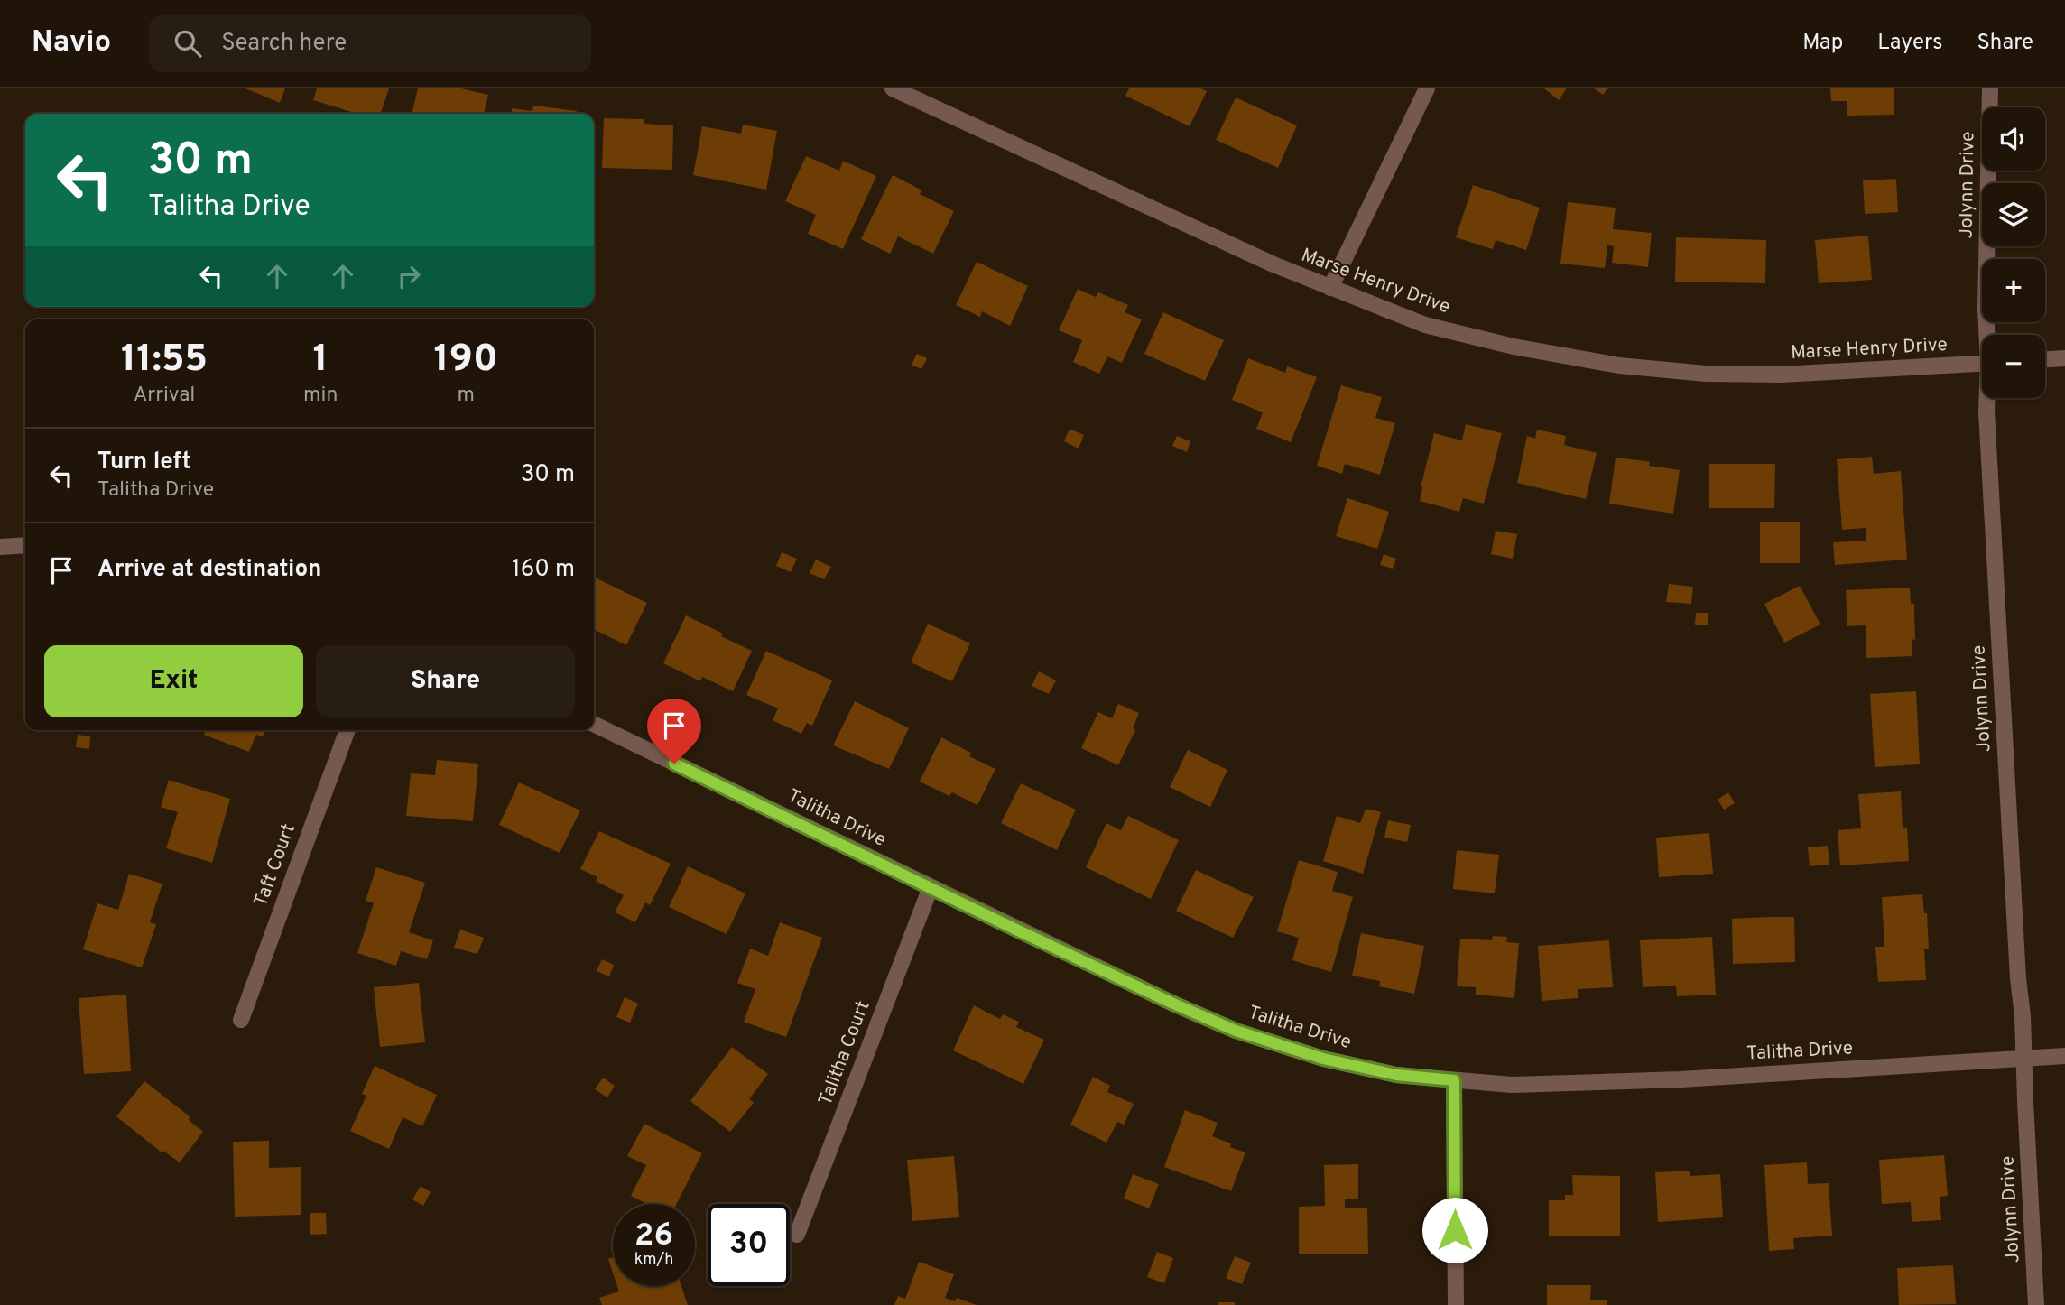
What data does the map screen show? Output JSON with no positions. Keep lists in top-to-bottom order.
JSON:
{
  "streets": {
    "street": [
      "Jolynn Drive",
      "Marse Henry Drive",
      "Talitha Drive",
      "Taft Court",
      "Talitha Court"
    ]
  },
  "crossings": [
    ["Jolynn Drive", "Talitha Drive"],
    ["Talitha Drive", "Talitha Court"]
  ],
  "page": {
    "header": "Navio",
    "search": "Search here",
    "nav": ["Map", "Layers", "Share"],
    "map_buttons": ["+", "−"],
    "turn": ["30 m", "Talitha Drive"],
    "eta": [
      "11:55",
      "Arrival",
      "1",
      "min",
      "190",
      "m"
    ],
    "list": [
      {
        "name": "Turn left",
        "note": "Talitha Drive",
        "value": "30 m"
      },
      {
        "name": "Arrive at destination",
        "value": "160 m"
      }
    ],
    "buttons": ["Exit", "Share"],
    "speed": "26 km/h",
    "limit": "30"
  }
}
